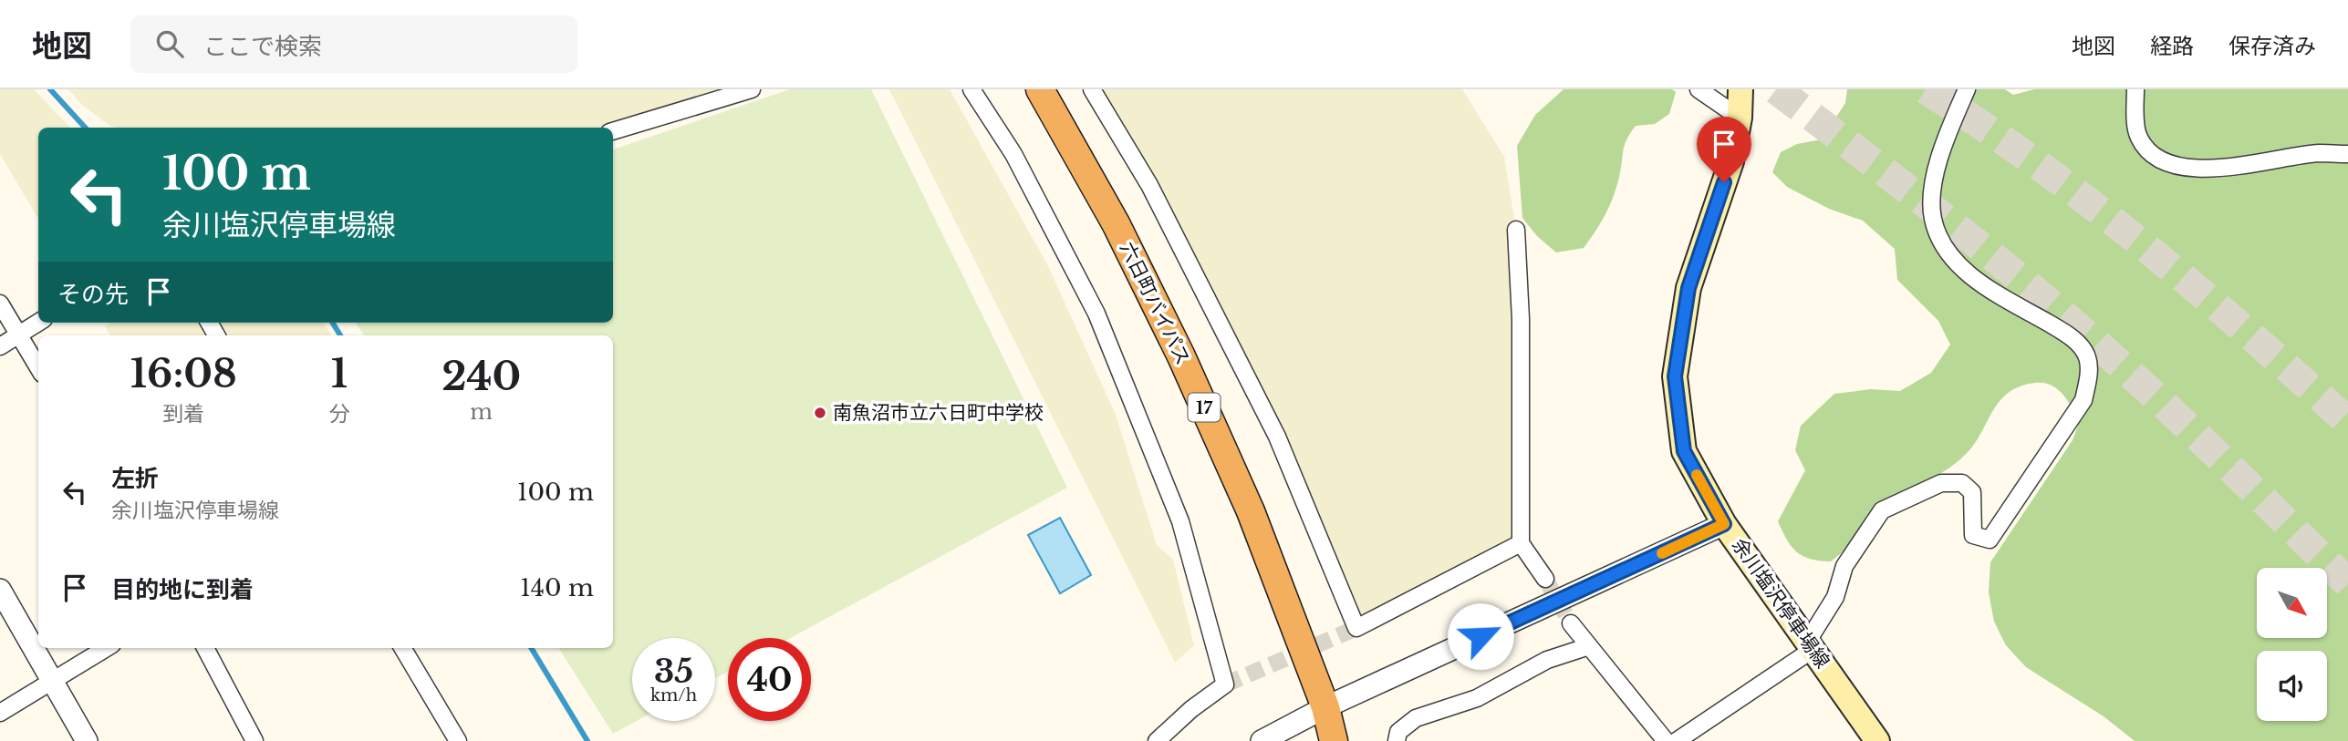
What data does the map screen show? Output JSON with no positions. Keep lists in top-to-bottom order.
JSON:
{
  "streets": {
    "highway": ["六日町バイパス", "17"],
    "main road": ["余川塩沢停車場線"]
  },
  "places": ["南魚沼市立六日町中学校"],
  "north": "bottom right",
  "page": {
    "header": "地図",
    "search": "ここで検索",
    "nav": ["地図", "経路", "保存済み"],
    "turn": ["100 m", "余川塩沢停車場線"],
    "then": "その先",
    "eta": [
      "16:08",
      "到着",
      "1",
      "分",
      "240",
      "m"
    ],
    "list": [
      {
        "name": "左折",
        "note": "余川塩沢停車場線",
        "value": "100 m"
      },
      {
        "name": "目的地に到着",
        "value": "140 m"
      }
    ],
    "speed": "35 km/h",
    "limit": "40"
  }
}
